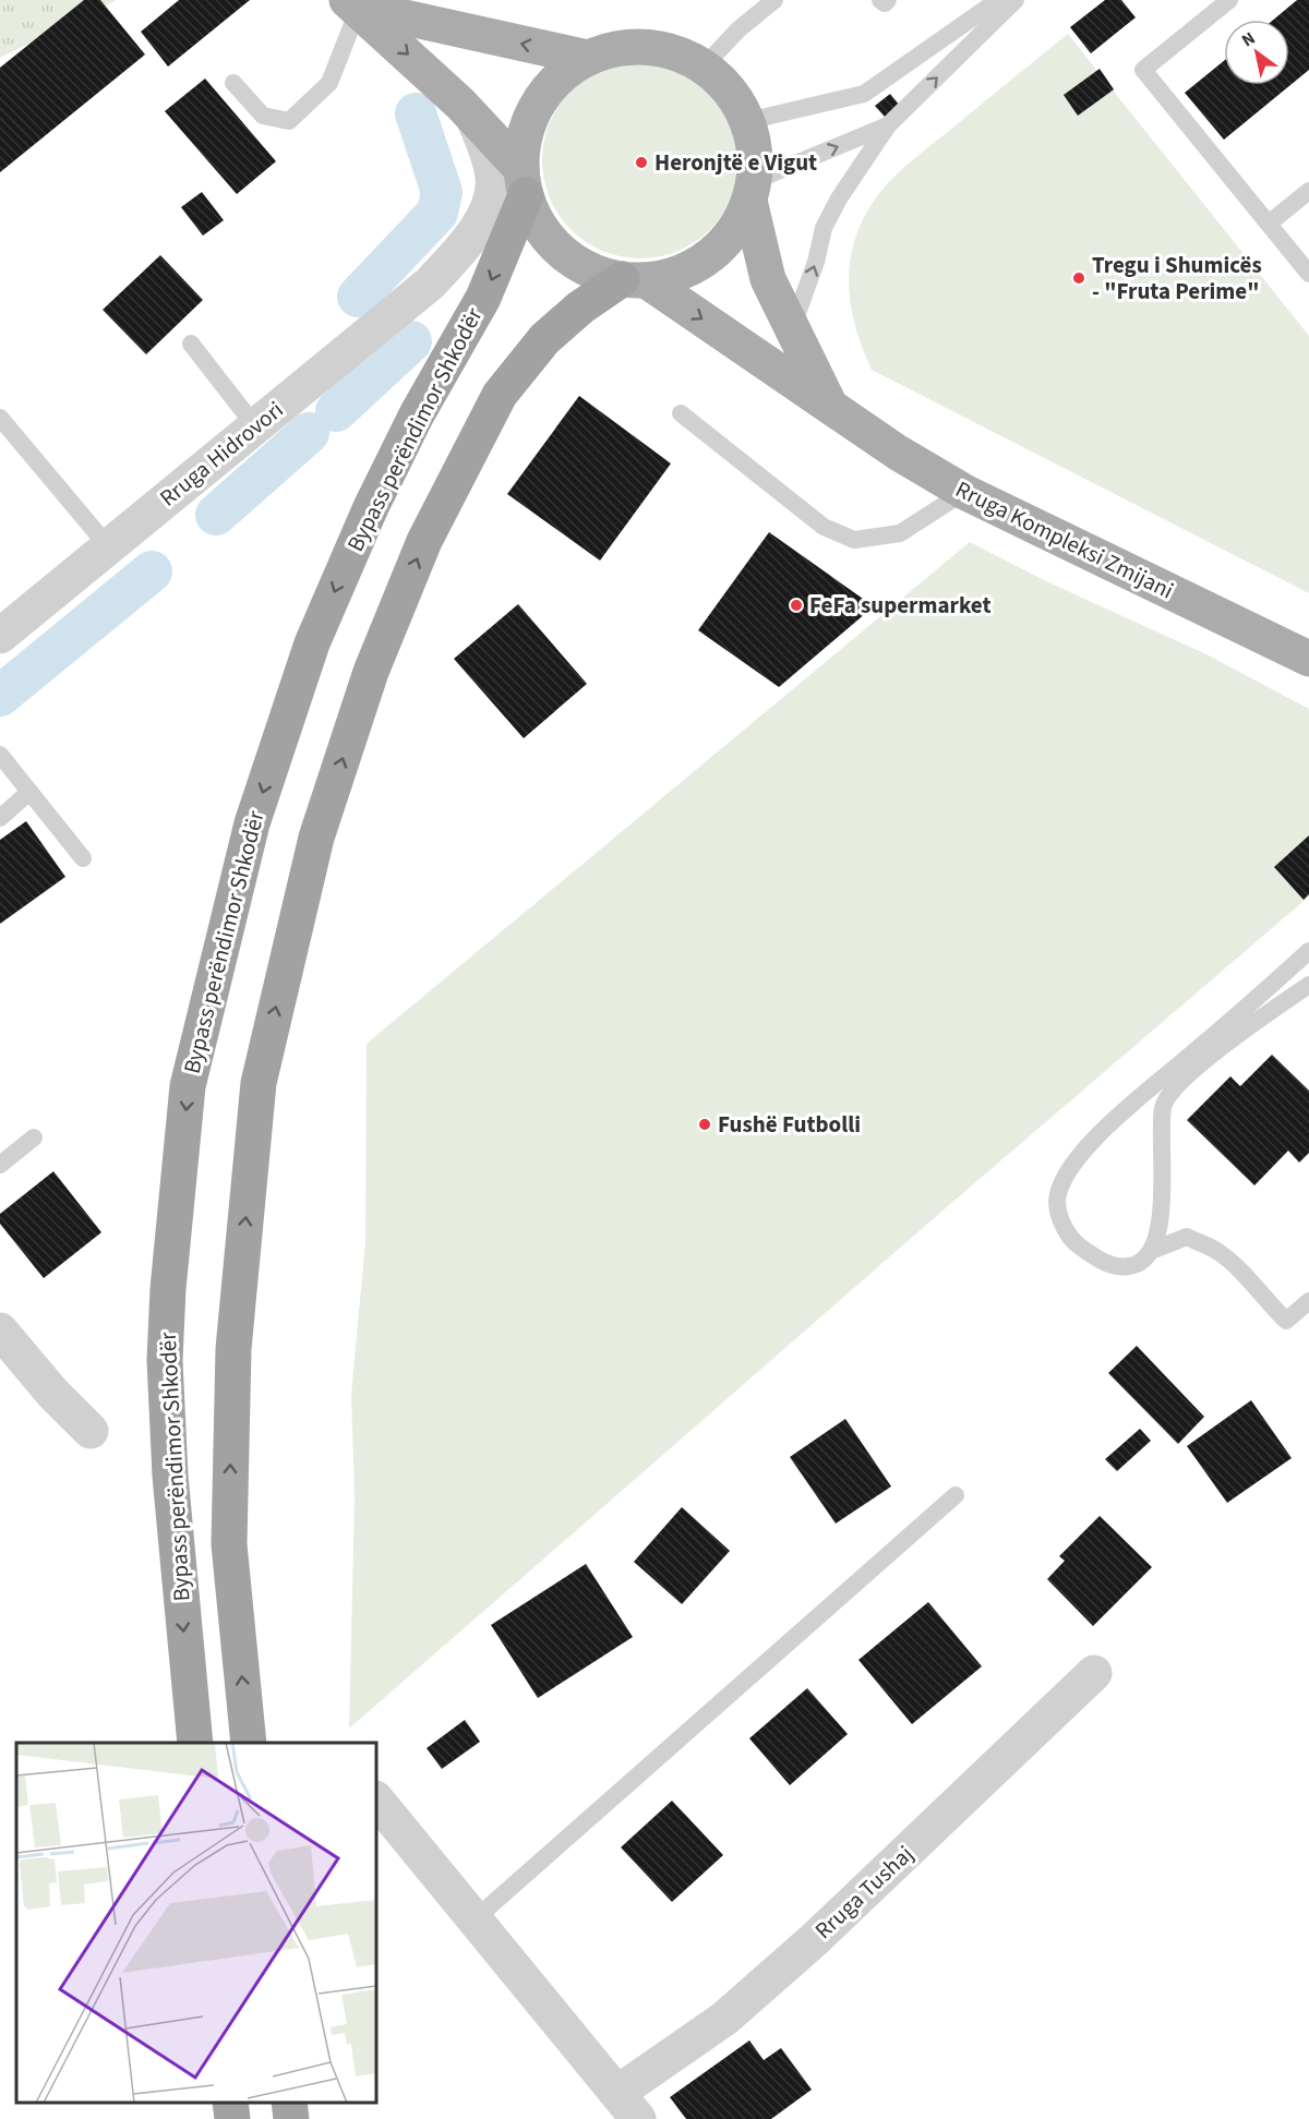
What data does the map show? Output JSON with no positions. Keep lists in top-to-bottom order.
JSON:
{
  "streets": {
    "highway": ["Bypass perëndimor Shkodër"],
    "main road": ["Rruga Kompleksi Zmijani"],
    "street": ["Rruga Hidrovori", "Rruga Tushaj"]
  },
  "crossings": [
    ["Bypass perëndimor Shkodër", "Rruga Hidrovori"],
    ["Bypass perëndimor Shkodër", "Rruga Kompleksi Zmijani"],
    ["Rruga Hidrovori", "Rruga Kompleksi Zmijani"]
  ],
  "places": [
    "Heronjtë e Vigut",
    "Tregu i Shumicës - \"Fruta Perime\"",
    "FeFa supermarket",
    "Fushë Futbolli"
  ],
  "north": "top left"
}
